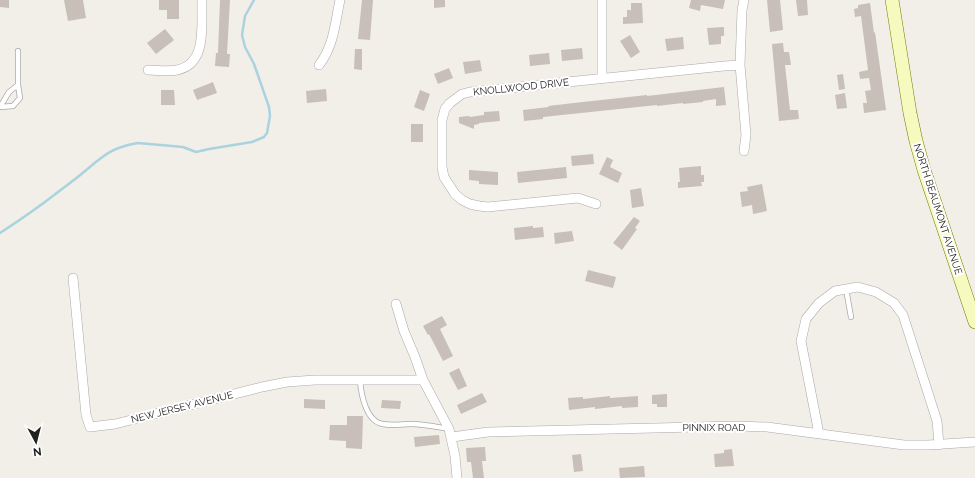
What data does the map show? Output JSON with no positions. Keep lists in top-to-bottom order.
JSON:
{
  "streets": {
    "street": [
      "KNOLLWOOD DRIVE",
      "NORTH BEAUMONT AVENUE",
      "NEW JERSEY AVENUE",
      "PINNIX ROAD"
    ]
  },
  "north": "bottom"
}
